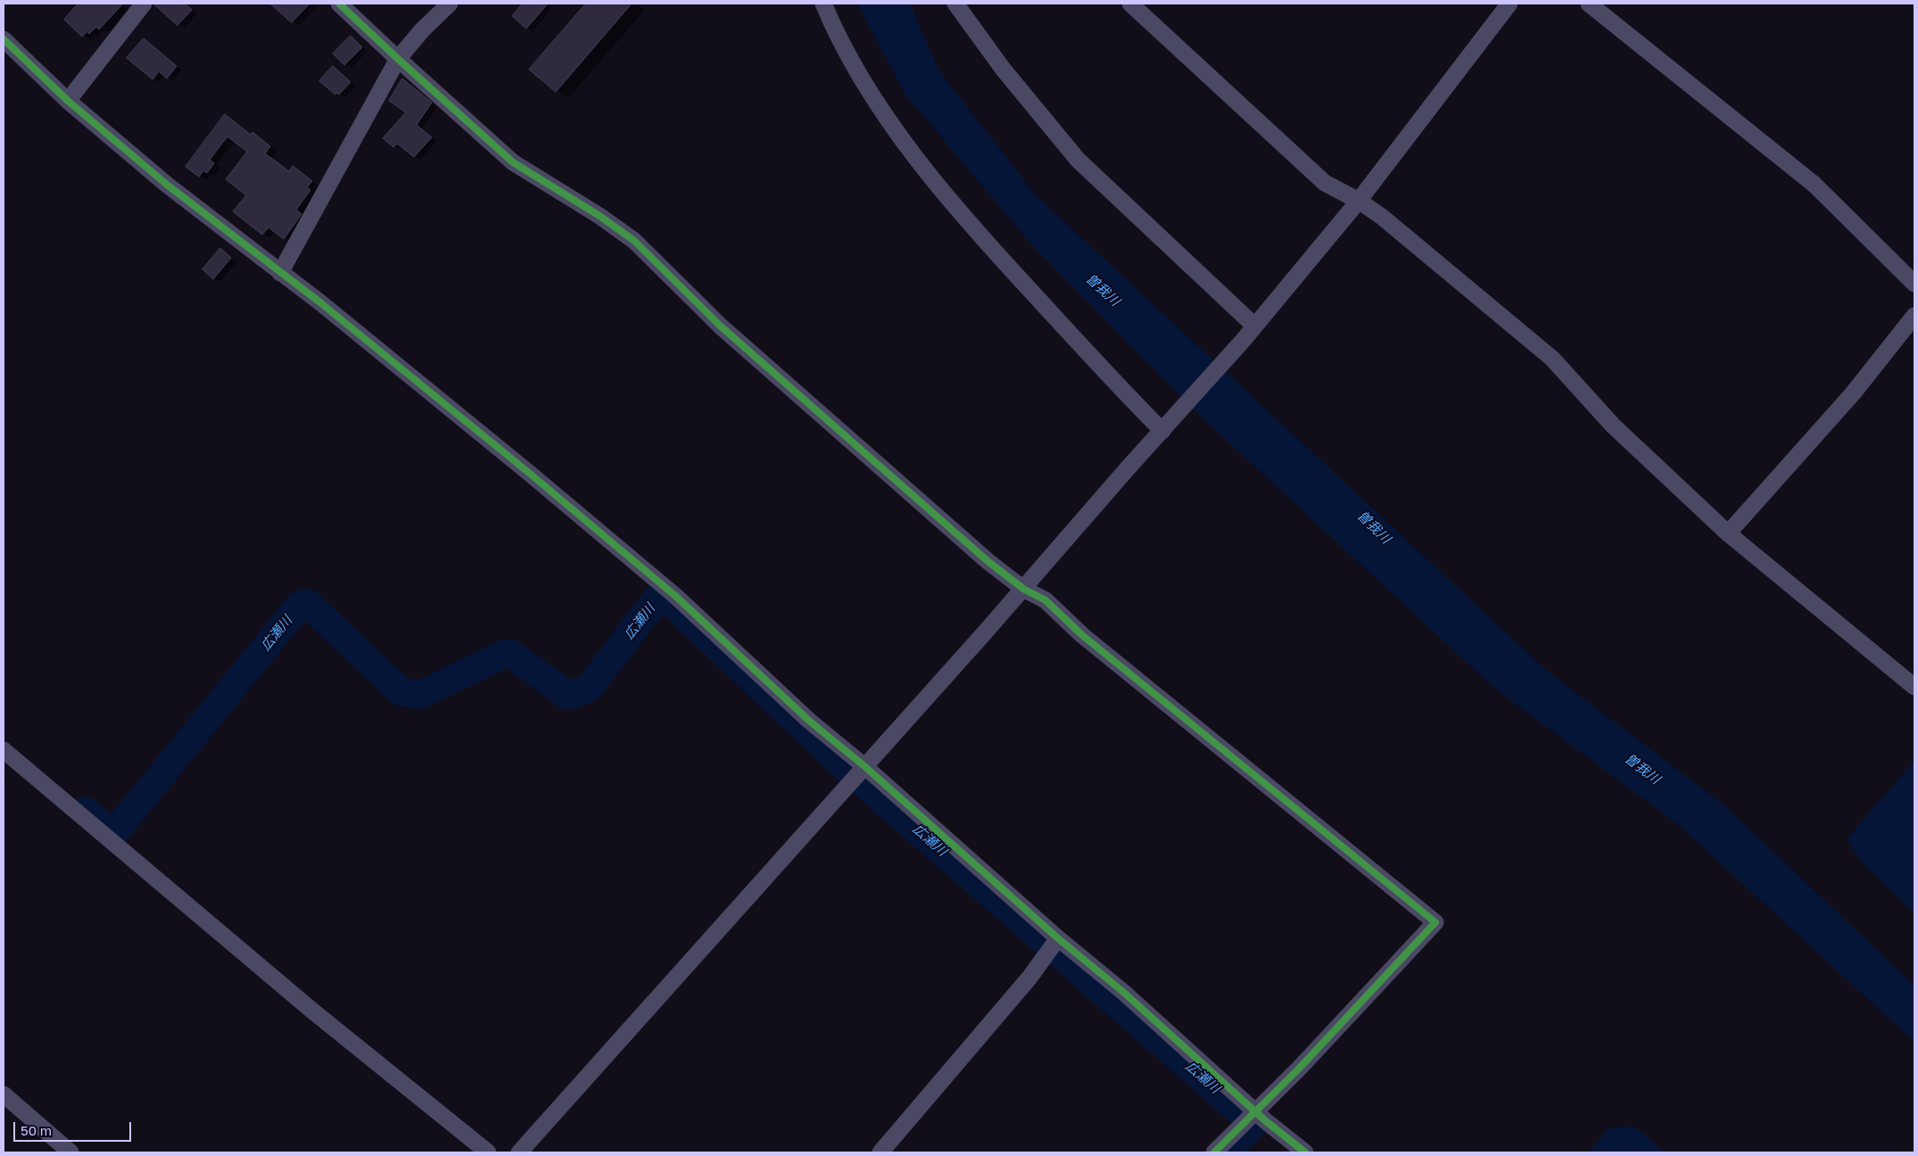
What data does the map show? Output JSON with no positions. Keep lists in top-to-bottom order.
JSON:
{
  "water": ["曽我川", "広瀬川"],
  "scale_bar": "50 m"
}
